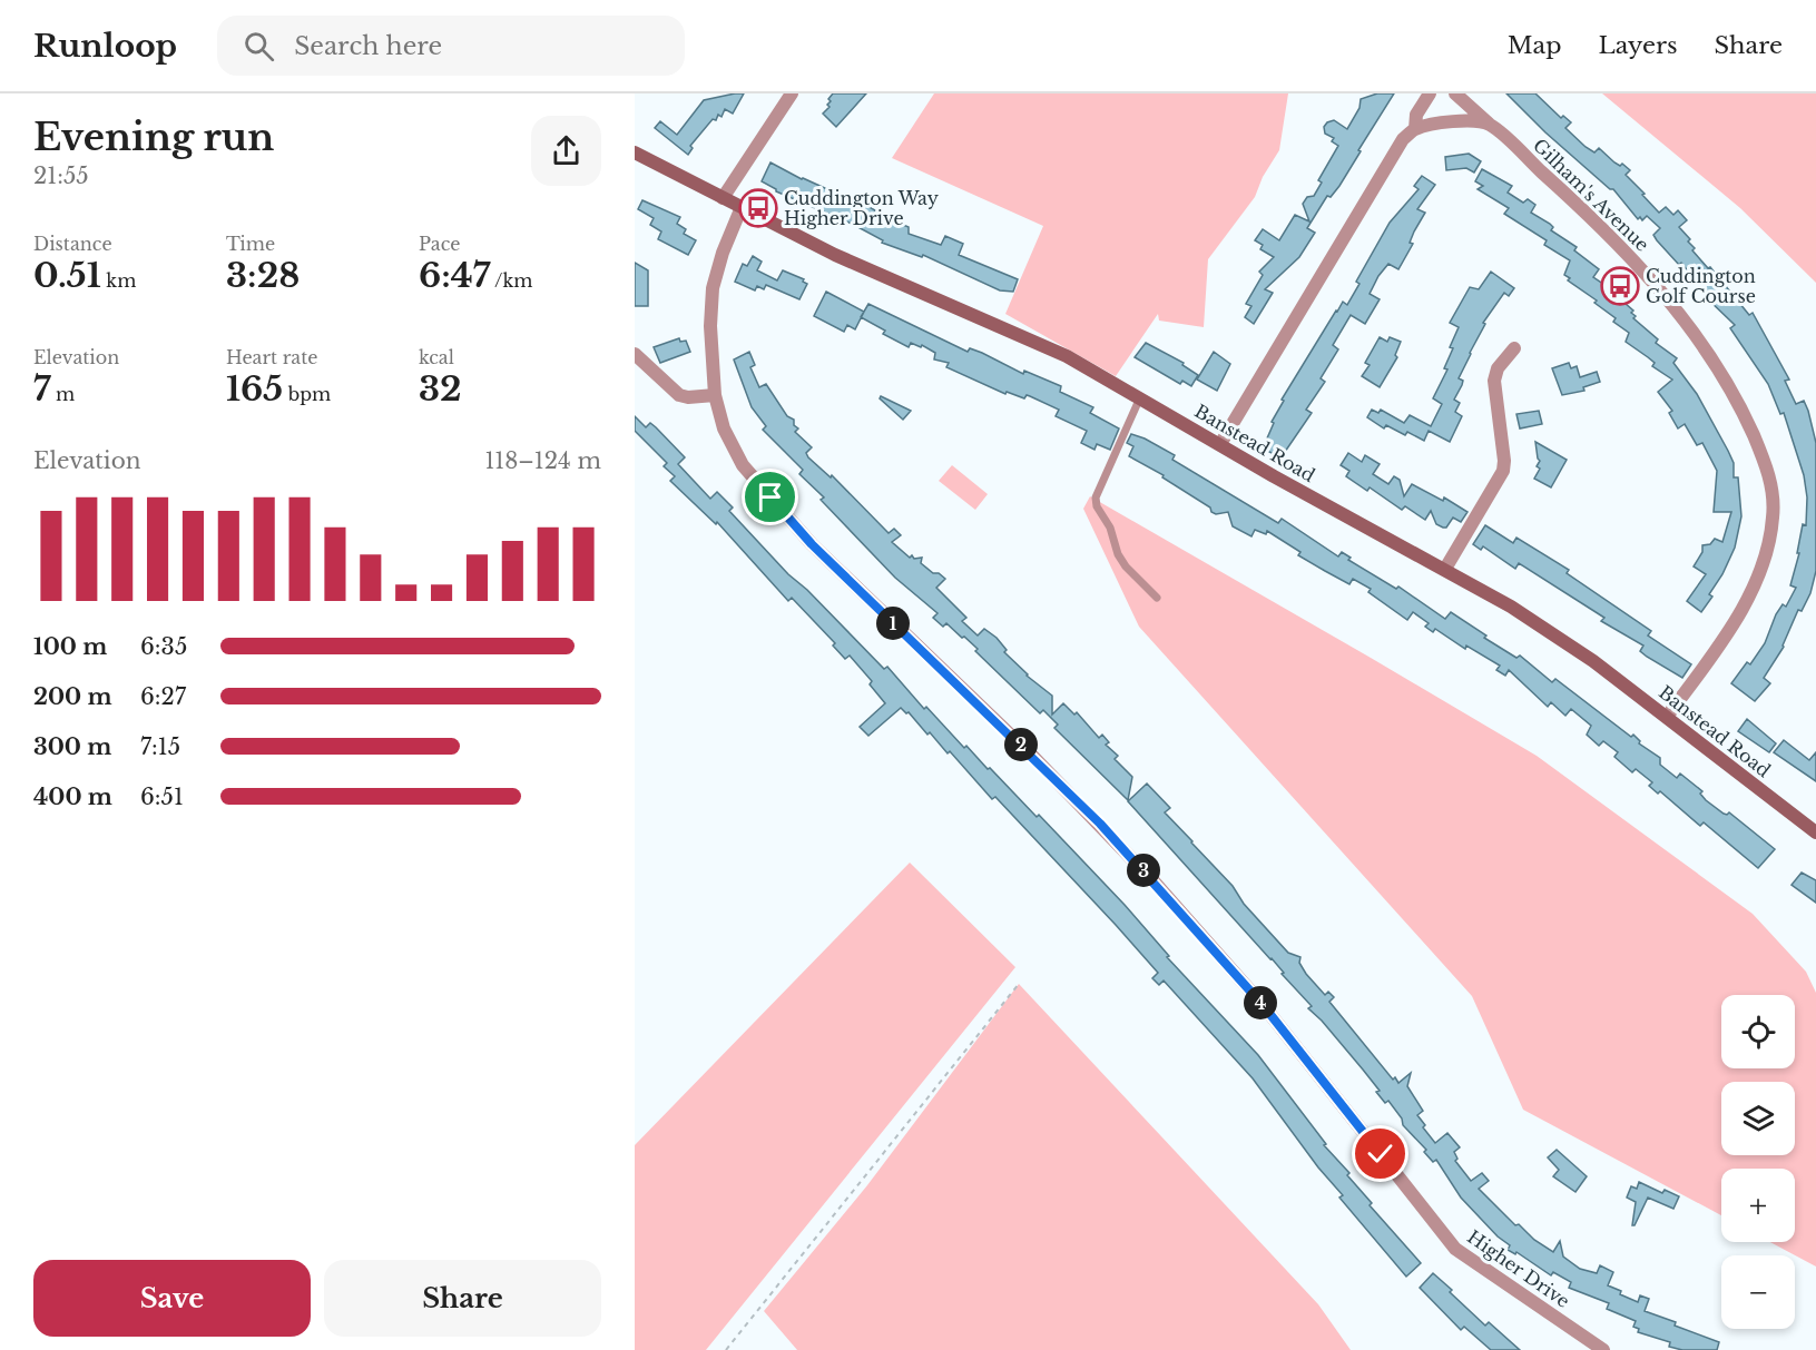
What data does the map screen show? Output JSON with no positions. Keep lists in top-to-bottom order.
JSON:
{
  "streets": {
    "street": ["Gilham's Avenue", "Banstead Road", "Higher Drive"]
  },
  "crossings": [
    ["Gilham's Avenue", "Banstead Road"],
    ["Banstead Road", "Higher Drive"]
  ],
  "places": {
    "bus stop": ["Cuddington Way Higher Drive", "Cuddington Golf Course"]
  },
  "page": {
    "header": "Runloop",
    "search": "Search here",
    "nav": ["Map", "Layers", "Share"],
    "heading": ["Evening run", "21:55"],
    "stats": [
      ["Distance", "0.51 km"],
      ["Time", "3:28"],
      ["Pace", "6:47 /km"],
      ["Elevation", "7 m"],
      ["Heart rate", "165 bpm"],
      ["kcal", "32"]
    ],
    "chart": ["Elevation", "118–124 m"],
    "pins": [
      "1",
      "2",
      "3",
      "4"
    ],
    "list": [
      {
        "name": "100 m",
        "note": "6:35"
      },
      {
        "name": "200 m",
        "note": "6:27"
      },
      {
        "name": "300 m",
        "note": "7:15"
      },
      {
        "name": "400 m",
        "note": "6:51"
      }
    ],
    "map_buttons": ["+", "−"],
    "buttons": ["Save", "Share"]
  }
}
